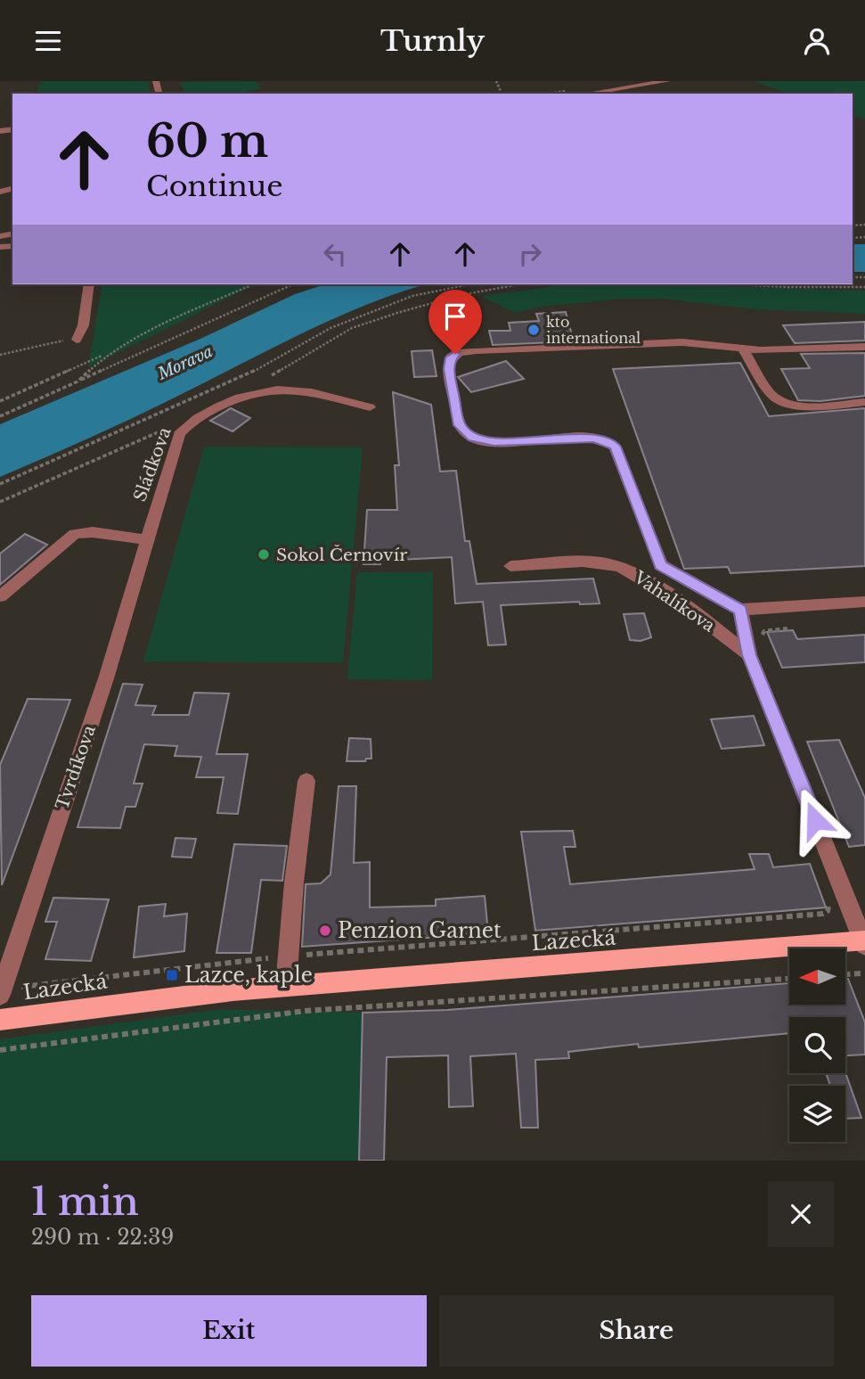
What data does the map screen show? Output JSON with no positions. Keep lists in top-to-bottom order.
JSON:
{
  "streets": {
    "main road": ["Lazecká"],
    "street": ["Sládkova", "Vahalíkova", "Tvrdíkova"]
  },
  "crossings": [
    ["Sládkova", "Tvrdíkova"]
  ],
  "water": ["Morava"],
  "places": {
    "other": ["kto international", "Sokol Černovír", "Penzion Garnet"],
    "transit": ["Lazce, kaple"]
  },
  "north": "left",
  "page": {
    "header": "Turnly",
    "turn": ["60 m", "Continue"],
    "heading": ["1 min", "290 m · 22:39"],
    "buttons": ["Exit", "Share"]
  }
}
